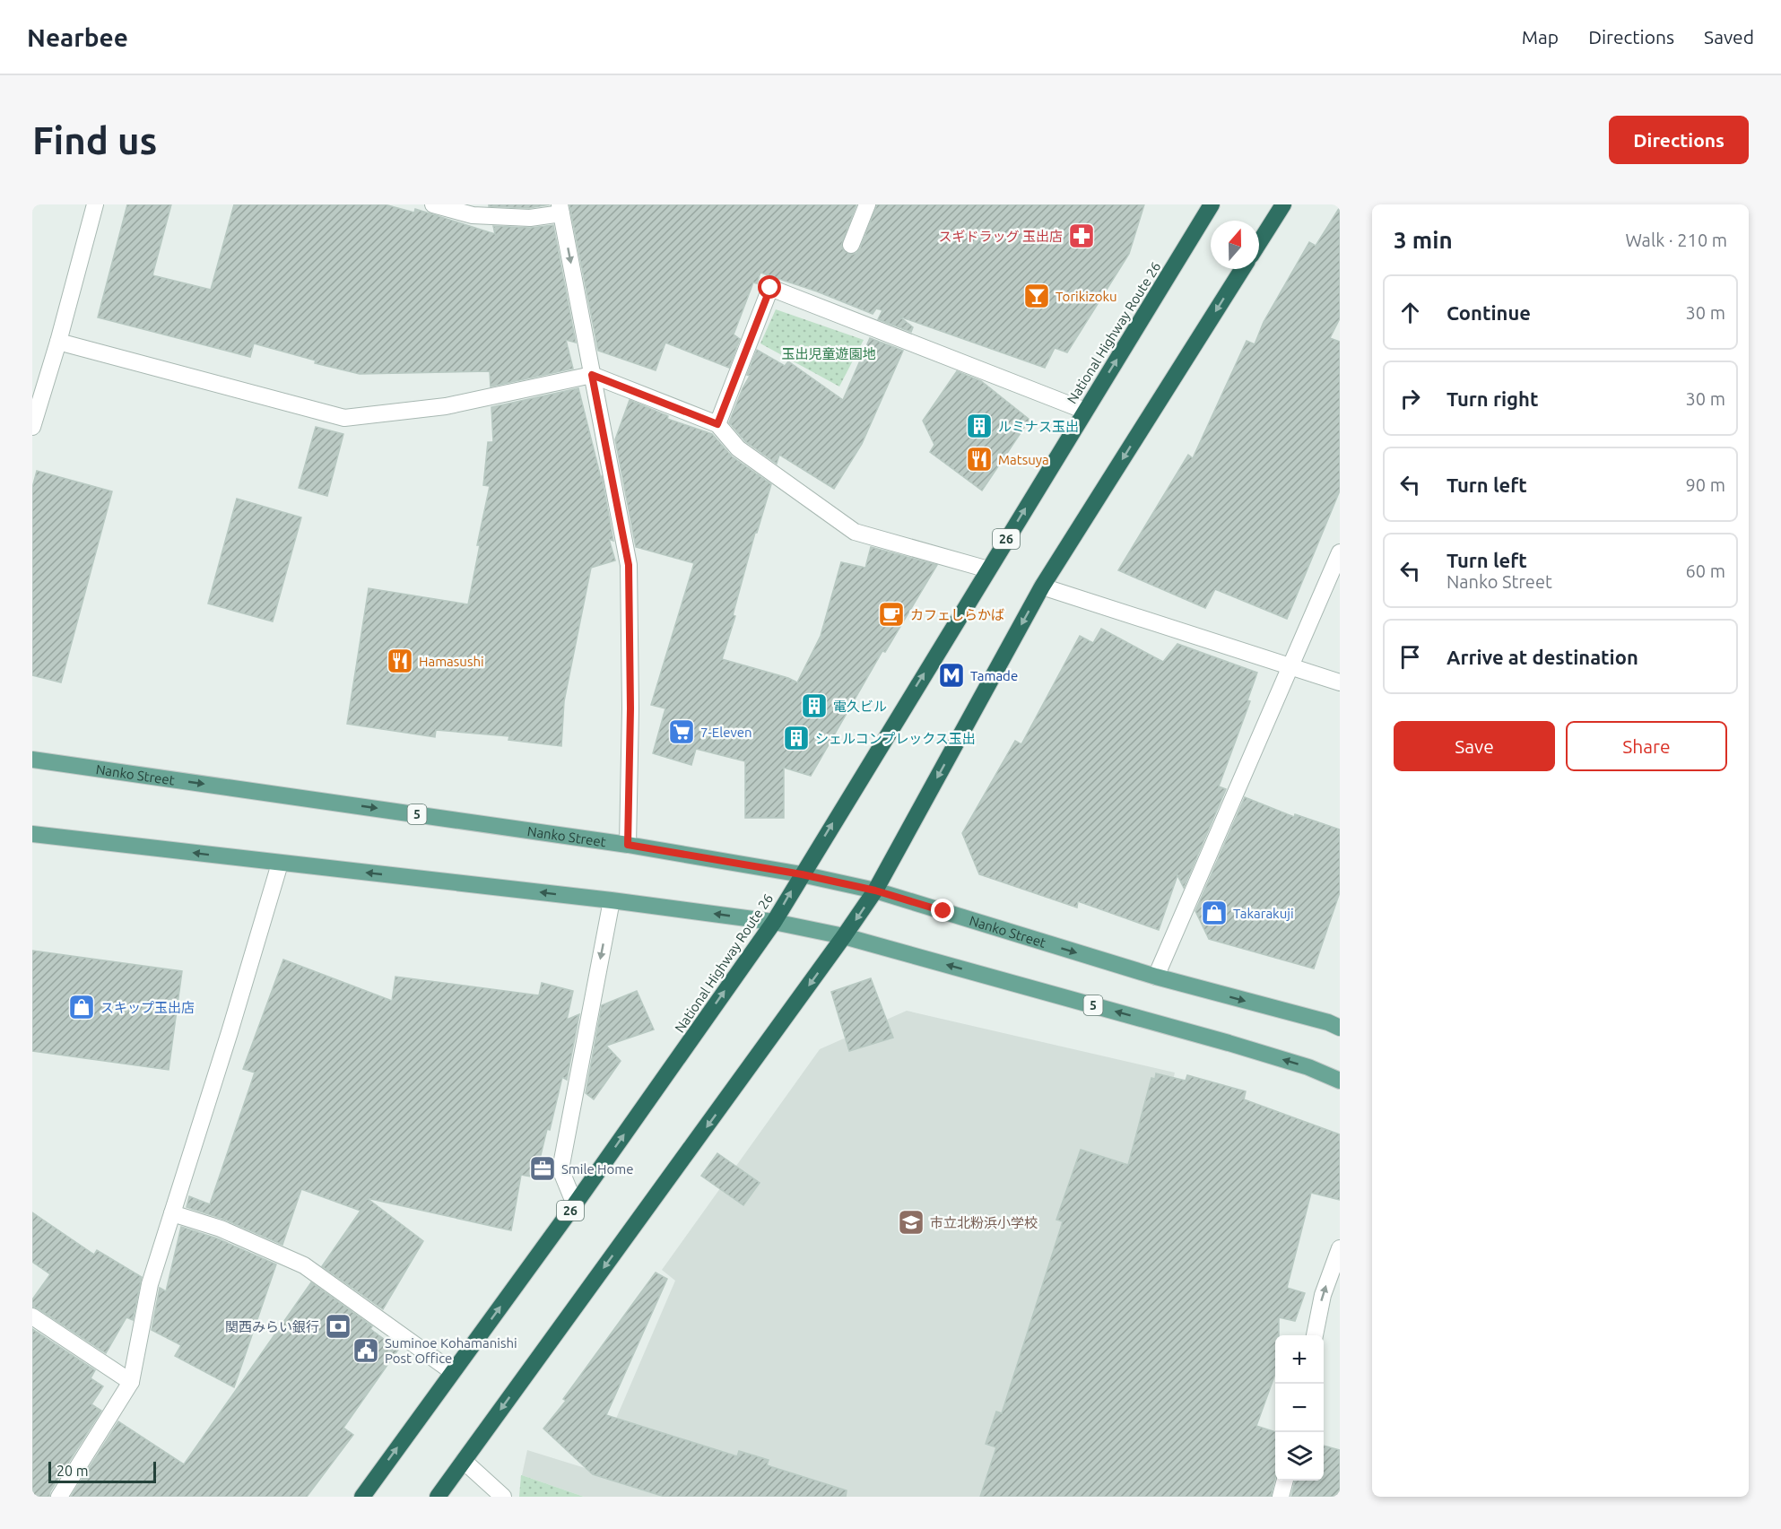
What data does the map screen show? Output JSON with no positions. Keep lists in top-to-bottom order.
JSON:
{
  "streets": {
    "highway": ["National Highway Route 26", "26"],
    "main road": ["Nanko Street", "5"]
  },
  "crossings": [
    ["National Highway Route 26", "Nanko Street"],
    ["National Highway Route 26", "5"]
  ],
  "parks": ["玉出児童遊園地"],
  "places": {
    "pharmacy": ["スギドラッグ 玉出店"],
    "bar": ["Torikizoku"],
    "building": ["ルミナス玉出", "電久ビル", "シェルコンプレックス玉出"],
    "restaurant": ["Matsuya", "Hamasushi"],
    "cafe": ["カフェしらかば"],
    "metro station": ["Tamade"],
    "supermarket": ["7-Eleven"],
    "shop": ["Takarakuji", "スキップ玉出店"],
    "office": ["Smile Home"],
    "school or university": ["市立北粉浜小学校"],
    "bank": ["関西みらい銀行"],
    "public building": ["Suminoe Kohamanishi Post Office"]
  },
  "scale_bar": "20 m",
  "north": "top",
  "page": {
    "header": "Nearbee",
    "nav": ["Map", "Directions", "Saved"],
    "buttons": [
      "Directions",
      ["Save", "Share"]
    ],
    "title": "Find us",
    "heading": ["3 min", "Walk · 210 m"],
    "list": [
      ["Continue", "30 m"],
      ["Turn right", "30 m"],
      ["Turn left", "90 m"],
      ["Turn left", "Nanko Street", "60 m"],
      "Arrive at destination"
    ],
    "map_buttons": ["+", "−"],
    "scale": "20 m"
  }
}
